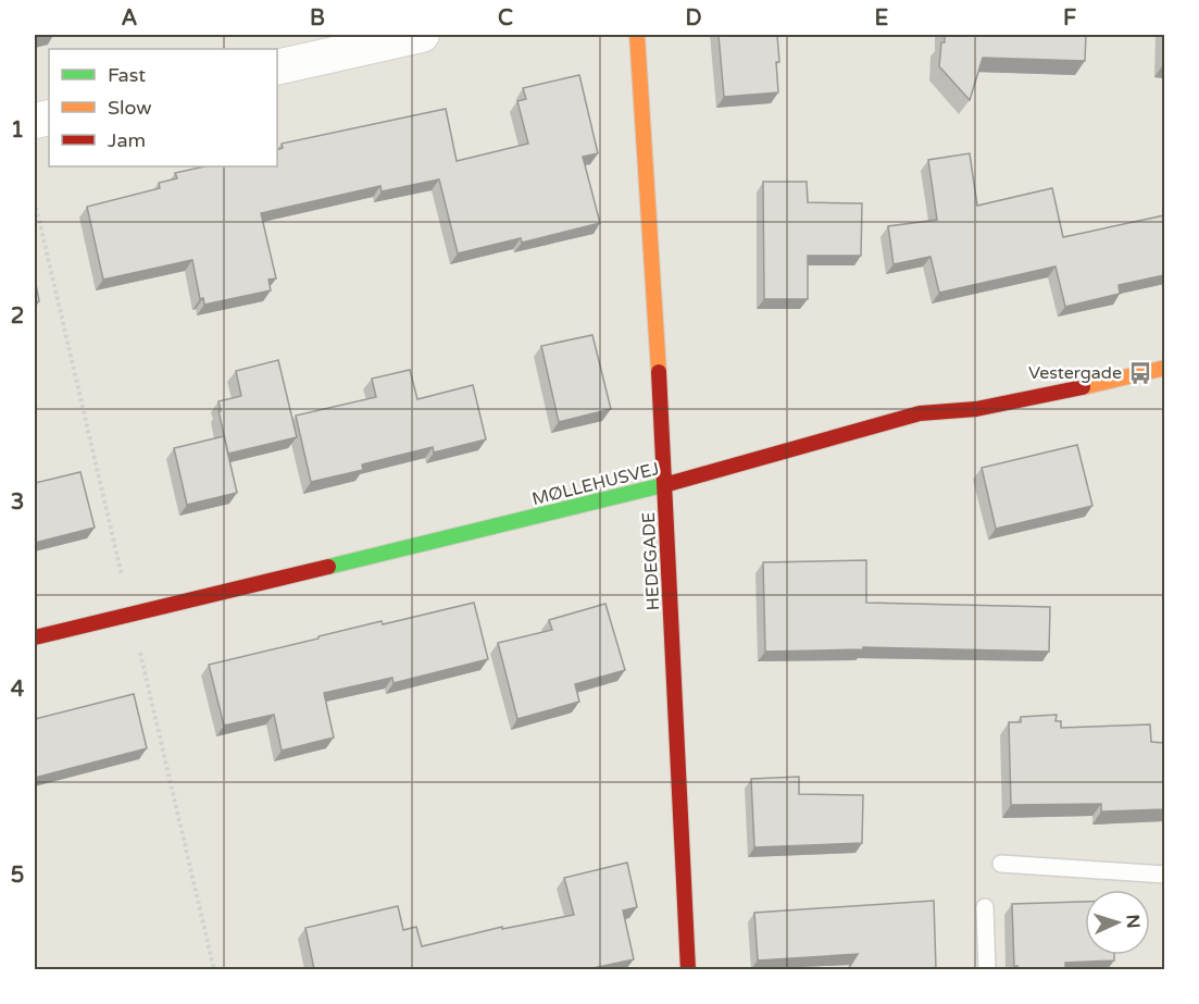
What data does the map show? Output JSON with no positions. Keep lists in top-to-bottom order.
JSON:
{
  "streets": {
    "street": ["MØLLEHUSVEJ", "HEDEGADE"]
  },
  "crossings": [
    ["MØLLEHUSVEJ", "HEDEGADE"]
  ],
  "places": {
    "bus stop": ["Vestergade"]
  },
  "legend": ["Fast", "Slow", "Jam"],
  "north": "right",
  "grid": {
    "columns": [
      "A",
      "B",
      "C",
      "D",
      "E",
      "F"
    ],
    "rows": [
      "1",
      "2",
      "3",
      "4",
      "5"
    ]
  }
}
